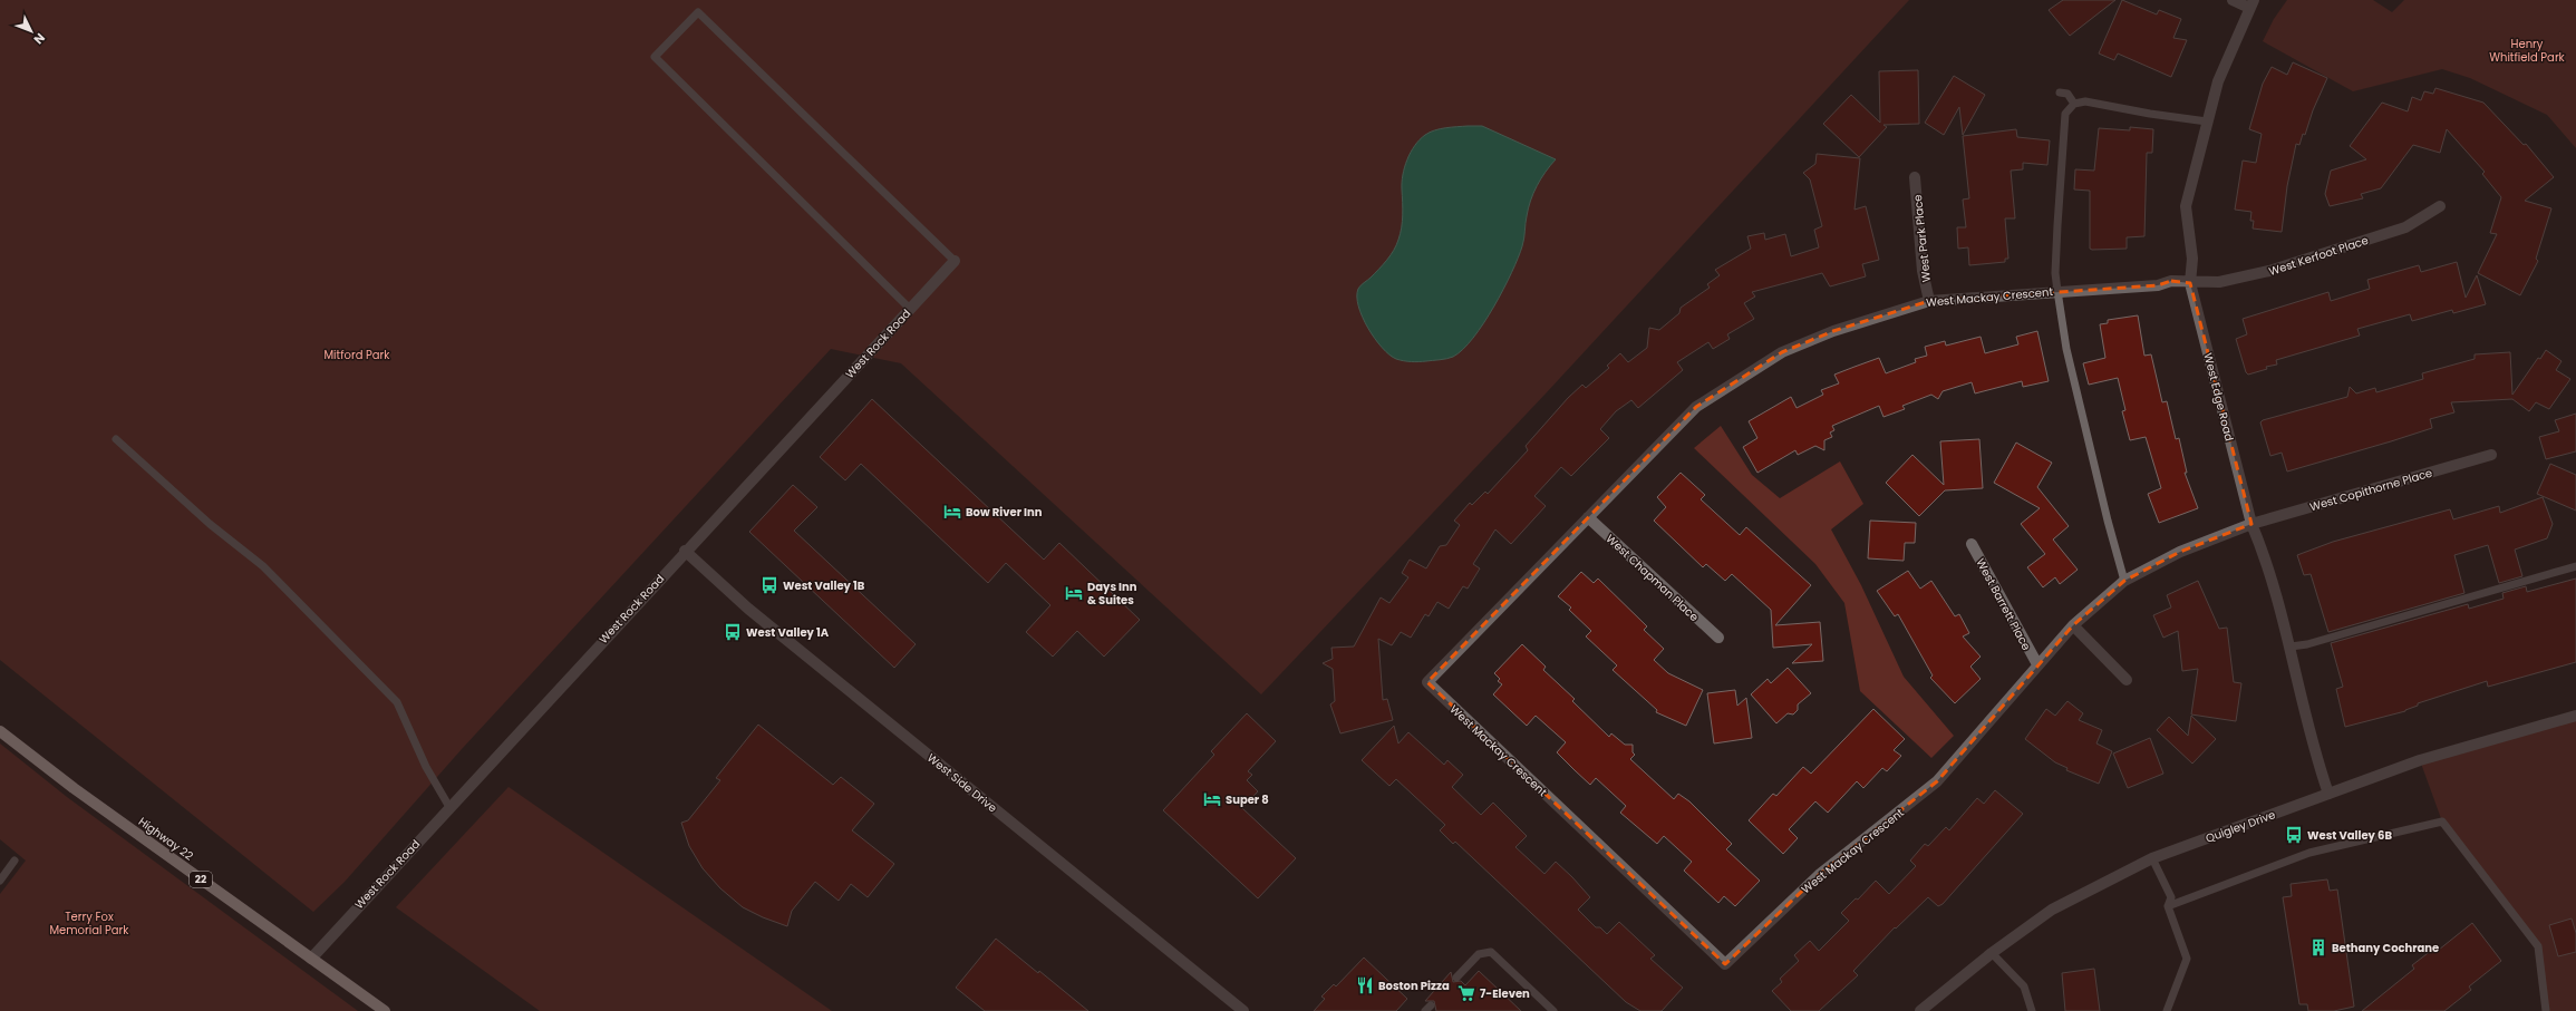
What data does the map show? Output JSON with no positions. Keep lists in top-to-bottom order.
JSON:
{
  "streets": {
    "main road": ["Highway 22", "22"],
    "street": [
      "West Park Place",
      "West Kerfoot Place",
      "West Mackay Crescent",
      "West Rock Road",
      "West Edge Road",
      "West Copithorne Place",
      "West Chapman Place",
      "West Barrett Place",
      "West Side Drive",
      "Quigley Drive"
    ]
  },
  "crossings": [
    ["West Park Place", "West Mackay Crescent"],
    ["West Kerfoot Place", "West Mackay Crescent"],
    ["West Kerfoot Place", "West Edge Road"],
    ["West Mackay Crescent", "West Edge Road"],
    ["West Mackay Crescent", "West Copithorne Place"],
    ["West Mackay Crescent", "West Chapman Place"],
    ["West Mackay Crescent", "West Barrett Place"],
    ["West Rock Road", "West Side Drive"],
    ["West Rock Road", "Highway 22"],
    ["West Edge Road", "West Copithorne Place"],
    ["West Edge Road", "Quigley Drive"]
  ],
  "parks": ["Henry Whitfield Park", "Mitford Park", "Terry Fox Memorial Park"],
  "places": {
    "hotel": ["Bow River Inn", "Days Inn & Suites", "Super 8"],
    "bus stop": ["West Valley 1B", "West Valley 1A", "West Valley 6B"],
    "building": ["Bethany Cochrane"],
    "restaurant": ["Boston Pizza"],
    "supermarket": ["7-Eleven"]
  },
  "north": "bottom right"
}
